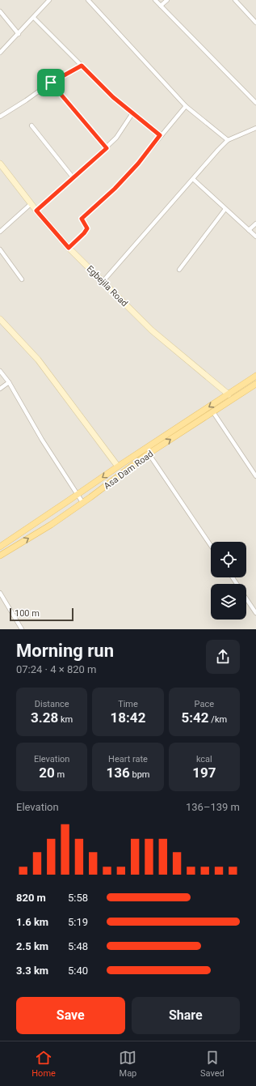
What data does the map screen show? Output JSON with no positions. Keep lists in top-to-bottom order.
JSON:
{
  "streets": {
    "main road": ["Asa Dam Road"],
    "street": ["Egbejila Road"]
  },
  "crossings": [
    ["Egbejila Road", "Asa Dam Road"]
  ],
  "scale_bar": "100 m",
  "page": {
    "scale": "100 m",
    "heading": ["Morning run", "07:24 · 4 × 820 m"],
    "stats": [
      ["Distance", "3.28 km"],
      ["Time", "18:42"],
      ["Pace", "5:42 /km"],
      ["Elevation", "20 m"],
      ["Heart rate", "136 bpm"],
      ["kcal", "197"]
    ],
    "chart": ["Elevation", "136–139 m"],
    "list": [
      {
        "name": "820 m",
        "note": "5:58"
      },
      {
        "name": "1.6 km",
        "note": "5:19"
      },
      {
        "name": "2.5 km",
        "note": "5:48"
      },
      {
        "name": "3.3 km",
        "note": "5:40"
      }
    ],
    "buttons": ["Save", "Share"],
    "tabs": ["Home", "Map", "Saved"]
  }
}
